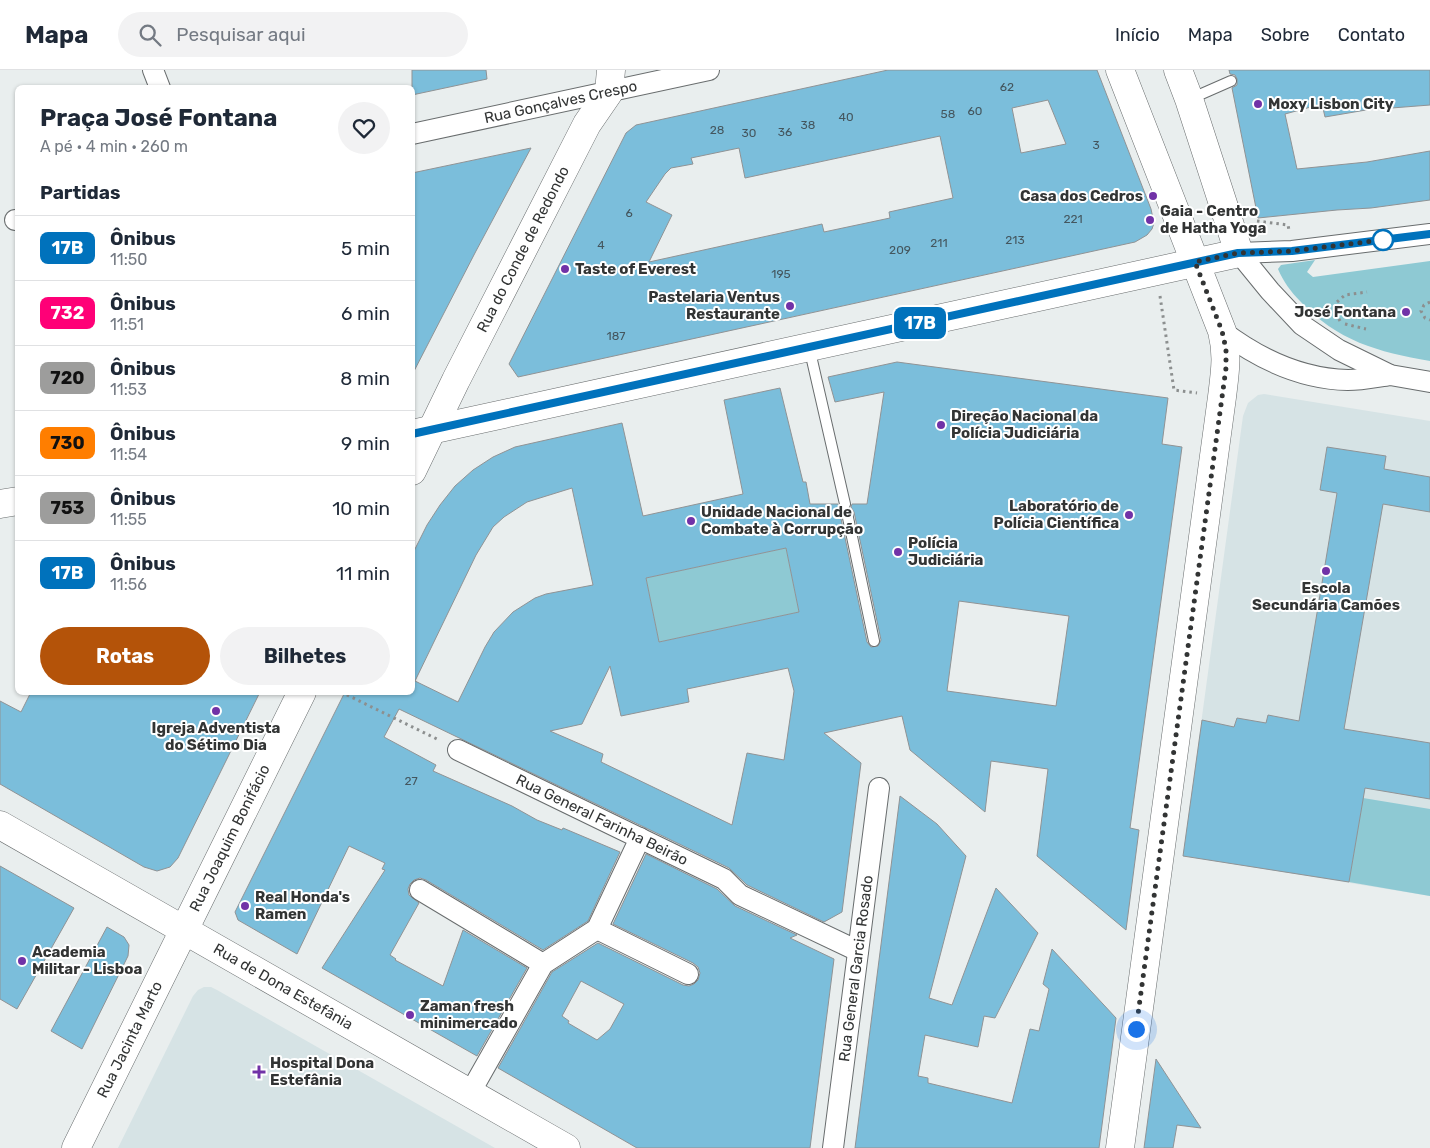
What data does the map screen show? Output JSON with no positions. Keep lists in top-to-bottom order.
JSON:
{
  "streets": {
    "street": [
      "Rua Gonçalves Crespo",
      "Rua do Conde de Redondo",
      "Rua General Farinha Beirão",
      "Rua Joaquim Bonifácio",
      "Rua General Garcia Rosado",
      "Rua de Dona Estefânia",
      "Rua Jacinta Marto"
    ]
  },
  "crossings": [
    ["Rua Gonçalves Crespo", "Rua do Conde de Redondo"],
    ["Rua General Farinha Beirão", "Rua General Garcia Rosado"],
    ["Rua Joaquim Bonifácio", "Rua de Dona Estefânia"],
    ["Rua Joaquim Bonifácio", "Rua Jacinta Marto"],
    ["Rua de Dona Estefânia", "Rua Jacinta Marto"]
  ],
  "places": {
    "other": [
      "Moxy Lisbon City",
      "Casa dos Cedros",
      "Gaia - Centro de Hatha Yoga",
      "Taste of Everest",
      "Pastelaria Ventus Restaurante",
      "José Fontana",
      "Direção Nacional da Polícia Judiciária",
      "Laboratório de Polícia Científica",
      "Unidade Nacional de Combate à Corrupção",
      "Polícia Judiciária",
      "Escola Secundária Camões",
      "Igreja Adventista do Sétimo Dia",
      "Real Honda's Ramen",
      "Academia Militar - Lisboa",
      "Zaman fresh minimercado"
    ],
    "health": ["Hospital Dona Estefânia"]
  },
  "lines": ["bus line 17B"],
  "house_numbers": [
    "62",
    "60",
    "58",
    "40",
    "38",
    "28",
    "36",
    "30",
    "3",
    "6",
    "221",
    "213",
    "211",
    "4",
    "209",
    "195",
    "187",
    "27"
  ],
  "page": {
    "header": "Mapa",
    "search": "Pesquisar aqui",
    "nav": [
      "Início",
      "Mapa",
      "Sobre",
      "Contato"
    ],
    "on_map": "17B",
    "heading": [
      ["Praça José Fontana", "A pé · 4 min · 260 m"],
      "Partidas"
    ],
    "list": [
      {
        "mark": "17B",
        "name": "Ônibus",
        "note": "11:50",
        "value": "5 min"
      },
      {
        "mark": "732",
        "name": "Ônibus",
        "note": "11:51",
        "value": "6 min"
      },
      {
        "mark": "720",
        "name": "Ônibus",
        "note": "11:53",
        "value": "8 min"
      },
      {
        "mark": "730",
        "name": "Ônibus",
        "note": "11:54",
        "value": "9 min"
      },
      {
        "mark": "753",
        "name": "Ônibus",
        "note": "11:55",
        "value": "10 min"
      },
      {
        "mark": "17B",
        "name": "Ônibus",
        "note": "11:56",
        "value": "11 min"
      }
    ],
    "buttons": ["Rotas", "Bilhetes"]
  }
}
